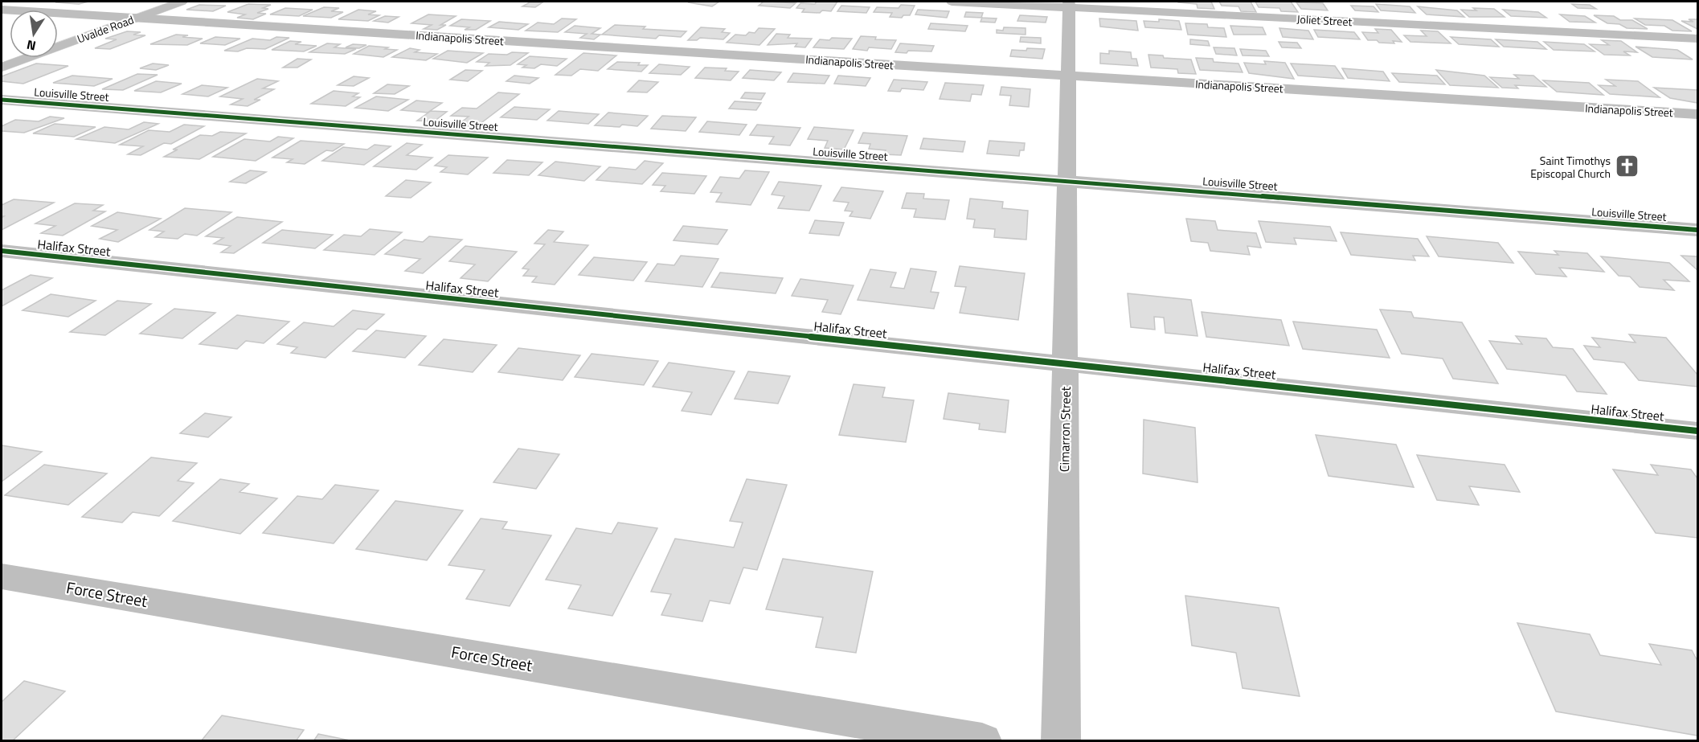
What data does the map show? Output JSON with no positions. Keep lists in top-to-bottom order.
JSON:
{
  "streets": {
    "street": [
      "Joliet Street",
      "Uvalde Road",
      "Indianapolis Street",
      "Louisville Street",
      "Halifax Street",
      "Cimarron Street",
      "Force Street"
    ]
  },
  "crossings": [
    ["Joliet Street", "Cimarron Street"],
    ["Uvalde Road", "Indianapolis Street"],
    ["Indianapolis Street", "Cimarron Street"],
    ["Louisville Street", "Cimarron Street"],
    ["Halifax Street", "Cimarron Street"]
  ],
  "places": {
    "church": ["Saint Timothys Episcopal Church"]
  },
  "north": "bottom"
}
